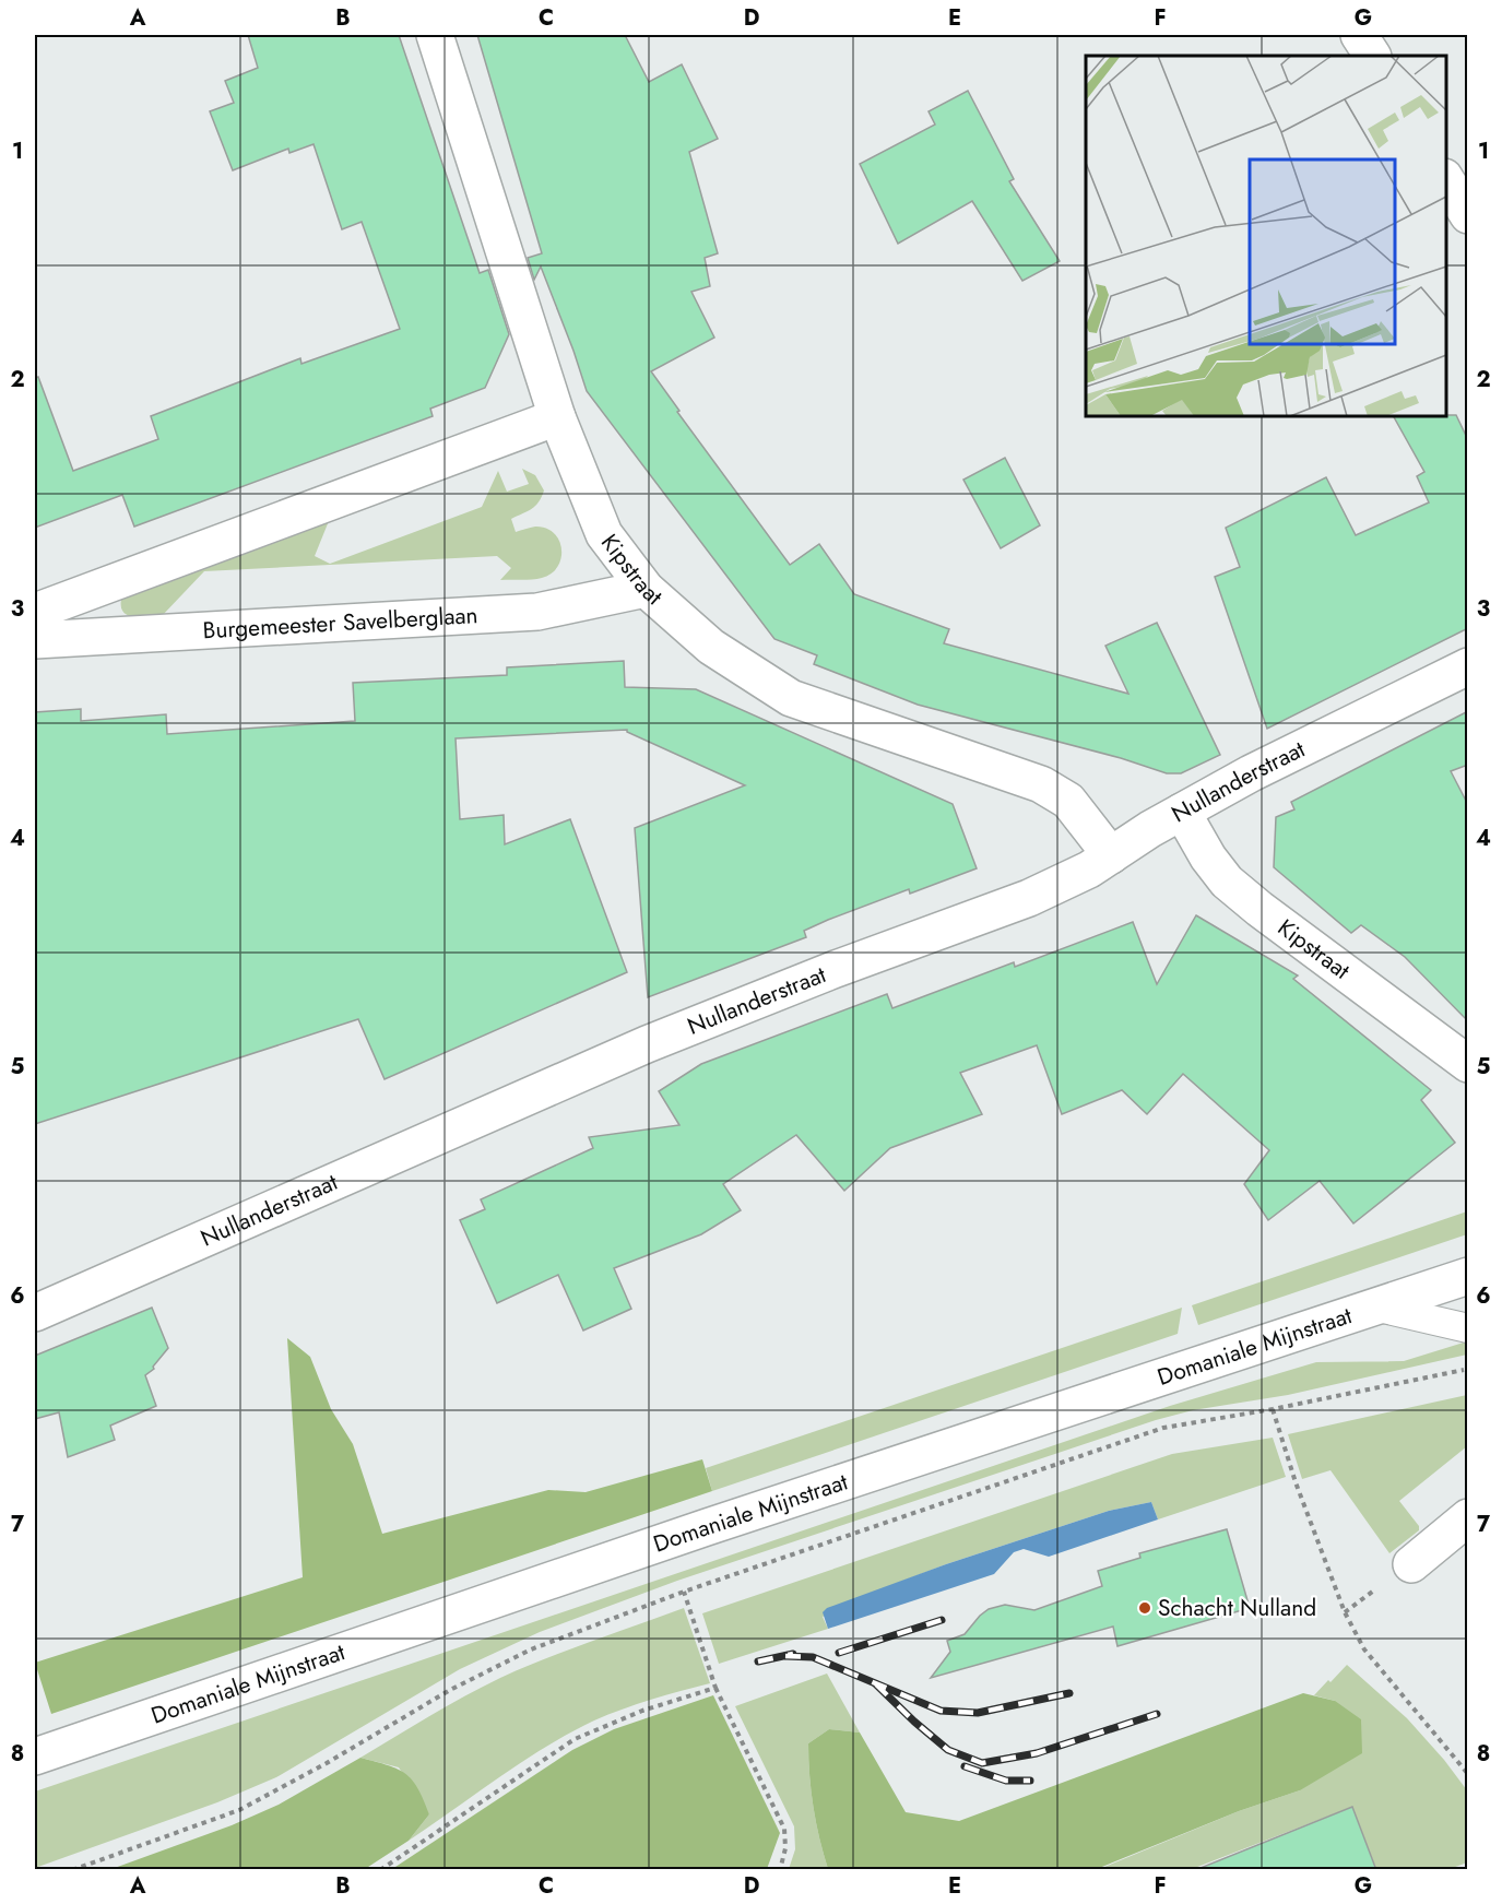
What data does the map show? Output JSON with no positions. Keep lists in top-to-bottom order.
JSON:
{
  "streets": {
    "street": [
      "Kipstraat",
      "Burgemeester Savelberglaan",
      "Nullanderstraat",
      "Domaniale Mijnstraat"
    ]
  },
  "crossings": [
    ["Kipstraat", "Burgemeester Savelberglaan"],
    ["Kipstraat", "Nullanderstraat"]
  ],
  "places": ["Schacht Nulland"],
  "grid": {
    "columns": [
      "A",
      "B",
      "C",
      "D",
      "E",
      "F",
      "G"
    ],
    "rows": [
      "1",
      "2",
      "3",
      "4",
      "5",
      "6",
      "7",
      "8"
    ]
  }
}
